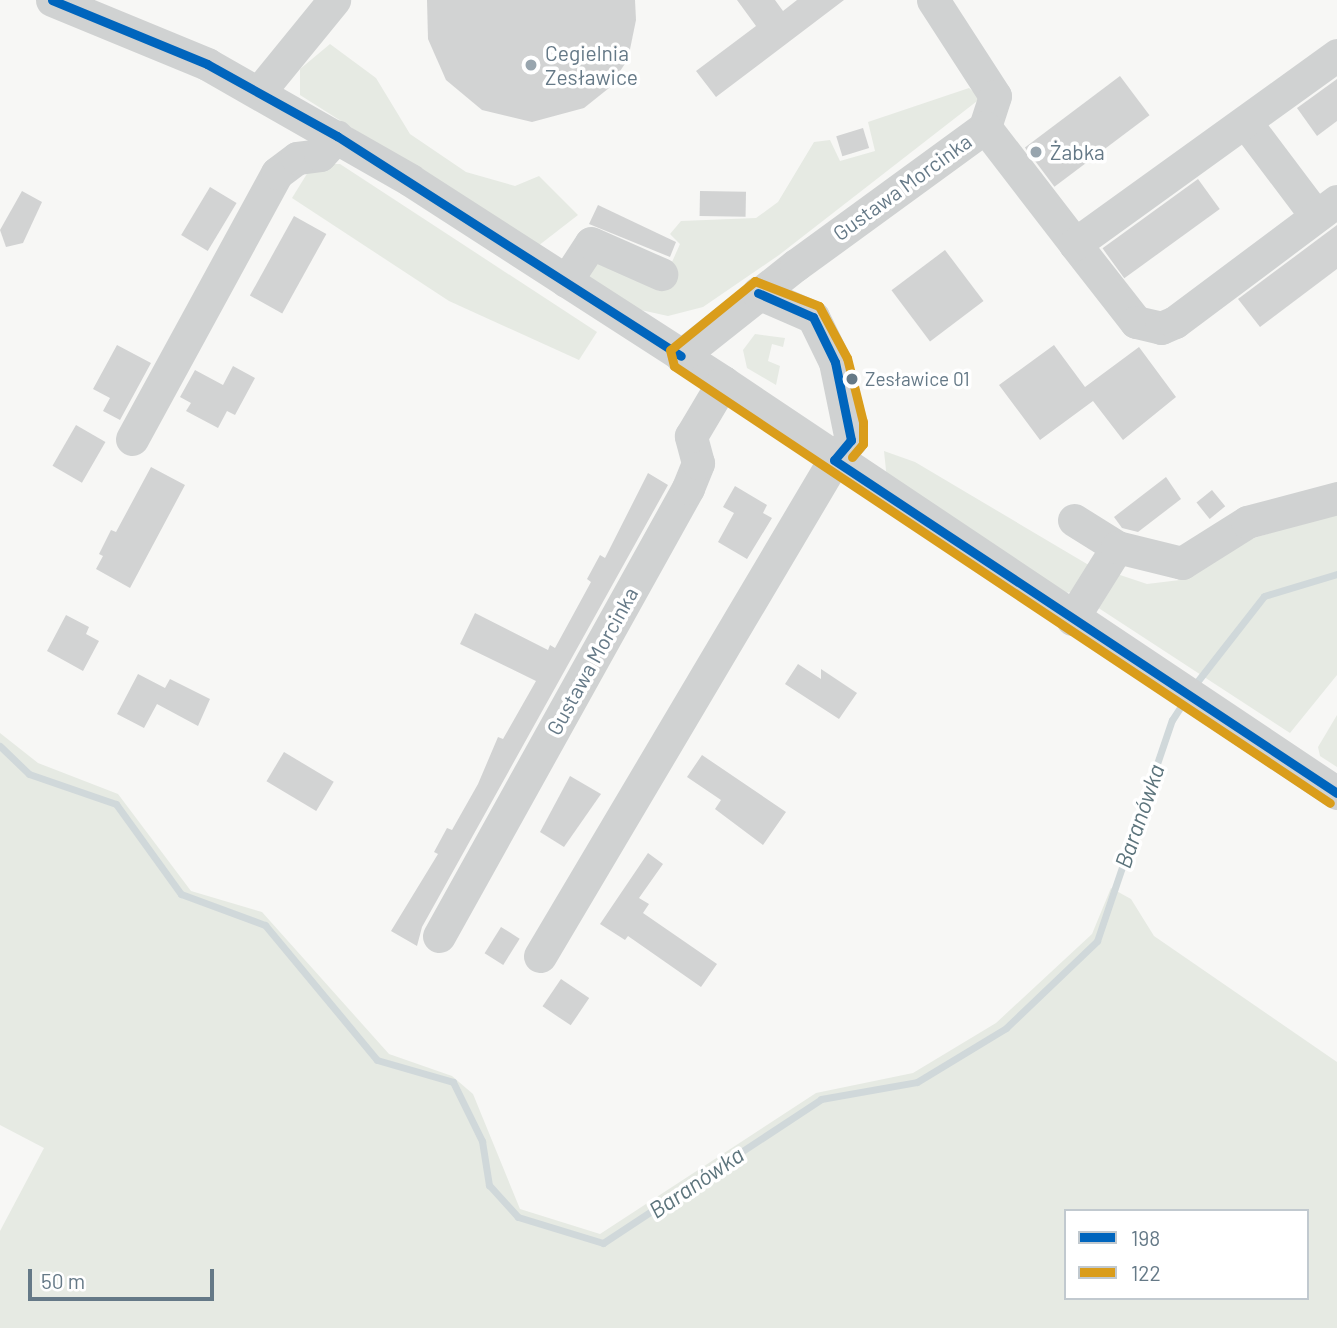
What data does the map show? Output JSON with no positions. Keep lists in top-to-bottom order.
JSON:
{
  "streets": {
    "street": ["Gustawa Morcinka"]
  },
  "water": ["Baranówka"],
  "places": ["Cegielnia Zesławice", "Żabka", "Zesławice 01"],
  "lines": ["transit line 198", "transit line 122"],
  "legend": ["198", "122"],
  "scale_bar": "50 m"
}
